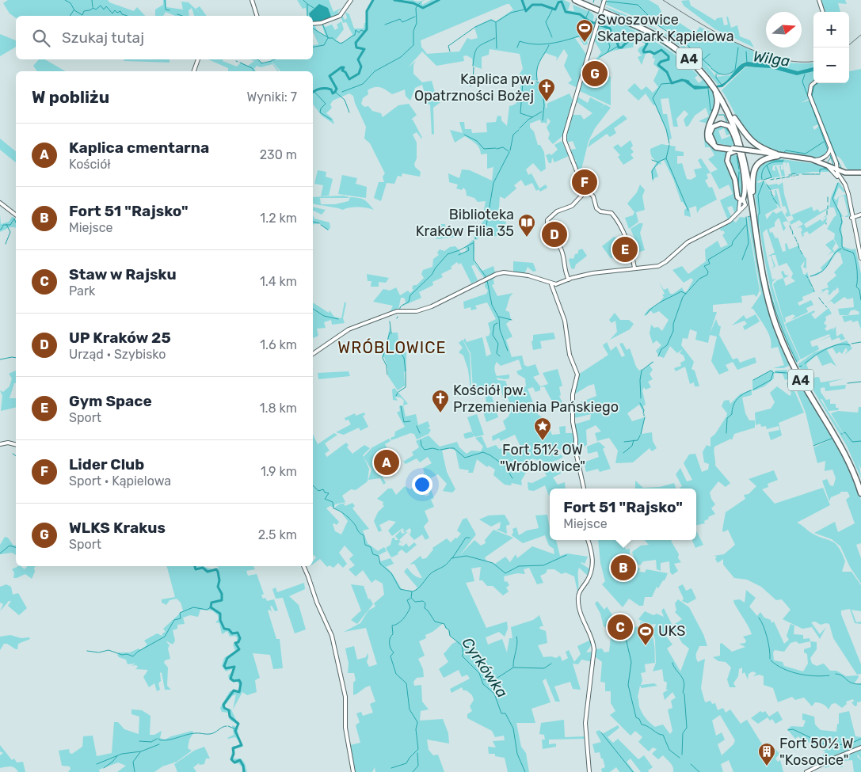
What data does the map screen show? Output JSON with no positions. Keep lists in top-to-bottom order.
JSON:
{
  "streets": {
    "highway": ["A4"]
  },
  "districts": ["WRÓBLOWICE"],
  "water": ["Wilga", "Cyrkówka"],
  "places": {
    "sports": ["Swoszowice Skatepark Kąpielowa", "UKS"],
    "church": ["Kaplica pw. Opatrzności Bożej", "Kościół pw. Przemienienia Pańskiego"],
    "library": ["Biblioteka Kraków Filia 35"],
    "place": ["Fort 51½ OW \"Wróblowice\""],
    "building": ["Fort 50½ W \"Kosocice\""]
  },
  "north": "right",
  "page": {
    "map_buttons": ["+", "−"],
    "search": "Szukaj tutaj",
    "pins": [
      "G",
      "F",
      "D",
      "E",
      "A",
      "B",
      "C"
    ],
    "heading": ["W pobliżu", "Wyniki: 7"],
    "list": [
      {
        "mark": "A",
        "name": "Kaplica cmentarna",
        "note": "Kościół",
        "value": "230 m"
      },
      {
        "mark": "B",
        "name": "Fort 51 \"Rajsko\"",
        "note": "Miejsce",
        "value": "1.2 km"
      },
      {
        "mark": "C",
        "name": "Staw w Rajsku",
        "note": "Park",
        "value": "1.4 km"
      },
      {
        "mark": "D",
        "name": "UP Kraków 25",
        "note": "Urząd · Szybisko",
        "value": "1.6 km"
      },
      {
        "mark": "E",
        "name": "Gym Space",
        "note": "Sport",
        "value": "1.8 km"
      },
      {
        "mark": "F",
        "name": "Lider Club",
        "note": "Sport · Kąpielowa",
        "value": "1.9 km"
      },
      {
        "mark": "G",
        "name": "WLKS Krakus",
        "note": "Sport",
        "value": "2.5 km"
      }
    ],
    "popup": ["Fort 51 \"Rajsko\"", "Miejsce"]
  }
}
